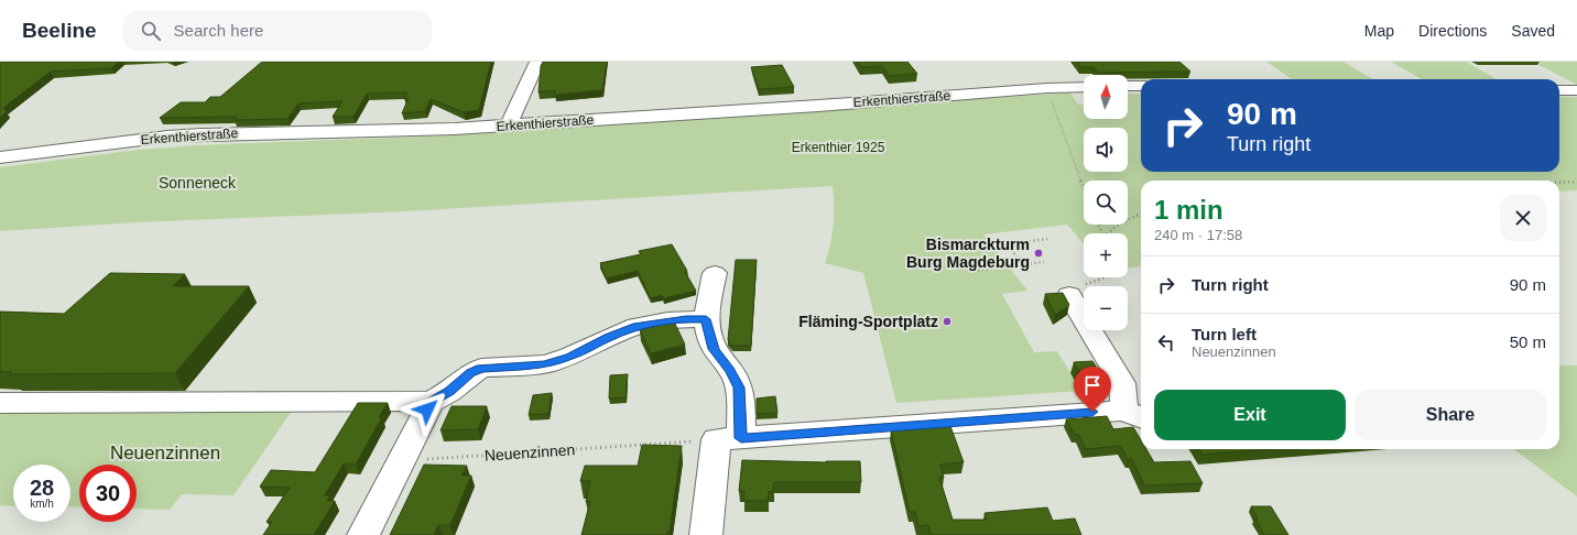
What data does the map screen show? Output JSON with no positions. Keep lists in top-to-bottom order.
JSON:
{
  "streets": {
    "street": ["Erkenthierstraße"],
    "path": ["Neuenzinnen"]
  },
  "parks": ["Erkenthier 1925", "Sonneneck", "Neuenzinnen"],
  "places": ["Bismarckturm Burg Magdeburg", "Fläming-Sportplatz"],
  "north": "top",
  "page": {
    "header": "Beeline",
    "search": "Search here",
    "nav": ["Map", "Directions", "Saved"],
    "map_buttons": ["+", "−"],
    "turn": ["90 m", "Turn right"],
    "heading": ["1 min", "240 m · 17:58"],
    "list": [
      {
        "name": "Turn right",
        "value": "90 m"
      },
      {
        "name": "Turn left",
        "note": "Neuenzinnen",
        "value": "50 m"
      }
    ],
    "buttons": ["Exit", "Share"],
    "speed": "28 km/h",
    "limit": "30"
  }
}
